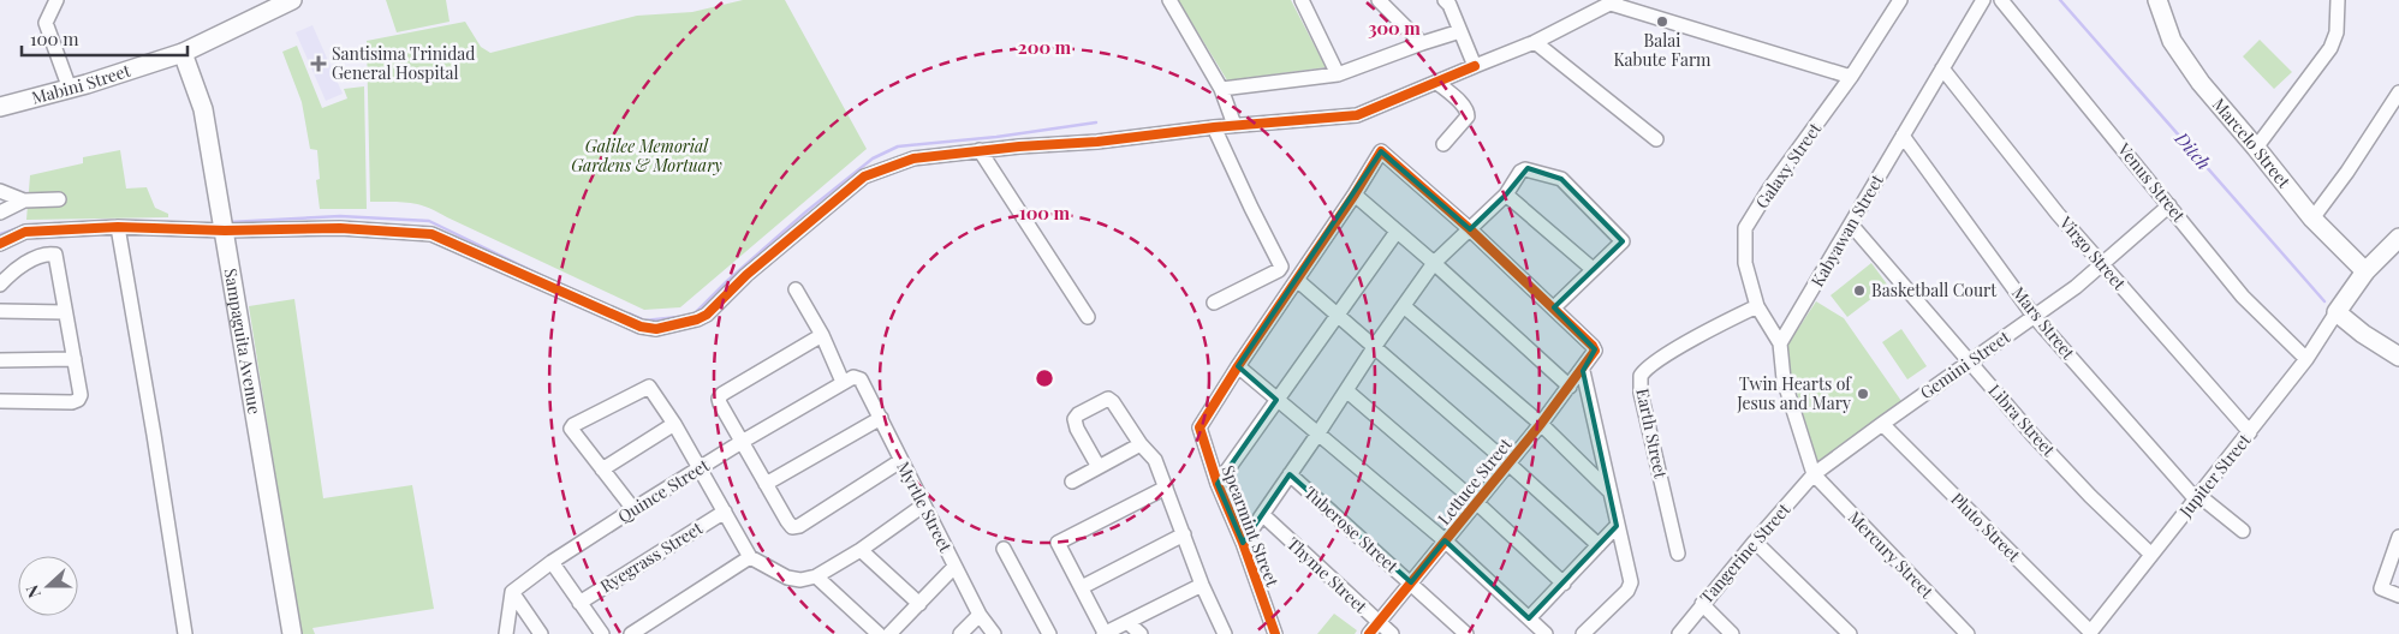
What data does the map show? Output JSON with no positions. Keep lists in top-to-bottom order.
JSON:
{
  "streets": {
    "main road": ["Mabini Street", "Marcelo Street", "Sampaguita Avenue"],
    "street": [
      "Galaxy Street",
      "Venus Street",
      "Kabyawan Street",
      "Virgo Street",
      "Mars Street",
      "Gemini Street",
      "Libra Street",
      "Earth Street",
      "Jupiter Street",
      "Lettuce Street",
      "Quince Street",
      "Myrtle Street",
      "Spearmint Street",
      "Pluto Street",
      "Tuberose Street",
      "Tangerine Street",
      "Mercury Street",
      "Ryegrass Street",
      "Thyme Street"
    ]
  },
  "crossings": [
    ["Mabini Street", "Sampaguita Avenue"],
    ["Galaxy Street", "Kabyawan Street"],
    ["Galaxy Street", "Earth Street"],
    ["Venus Street", "Gemini Street"],
    ["Venus Street", "Jupiter Street"],
    ["Kabyawan Street", "Virgo Street"],
    ["Kabyawan Street", "Mars Street"],
    ["Kabyawan Street", "Libra Street"],
    ["Virgo Street", "Gemini Street"],
    ["Virgo Street", "Jupiter Street"],
    ["Mars Street", "Gemini Street"],
    ["Mars Street", "Jupiter Street"],
    ["Gemini Street", "Libra Street"],
    ["Gemini Street", "Pluto Street"],
    ["Gemini Street", "Tangerine Street"],
    ["Gemini Street", "Mercury Street"],
    ["Libra Street", "Jupiter Street"],
    ["Jupiter Street", "Pluto Street"],
    ["Lettuce Street", "Tuberose Street"],
    ["Lettuce Street", "Thyme Street"],
    ["Quince Street", "Myrtle Street"],
    ["Tangerine Street", "Mercury Street"]
  ],
  "water": ["Ditch"],
  "parks": ["Galilee Memorial Gardens & Mortuary"],
  "places": {
    "other": ["Balai Kabute Farm", "Basketball Court", "Twin Hearts of Jesus and Mary"],
    "health": ["Santisima Trinidad General Hospital"]
  },
  "scale_bar": "100 m",
  "north": "left",
  "rings": ["300 m", "200 m", "100 m"]
}
